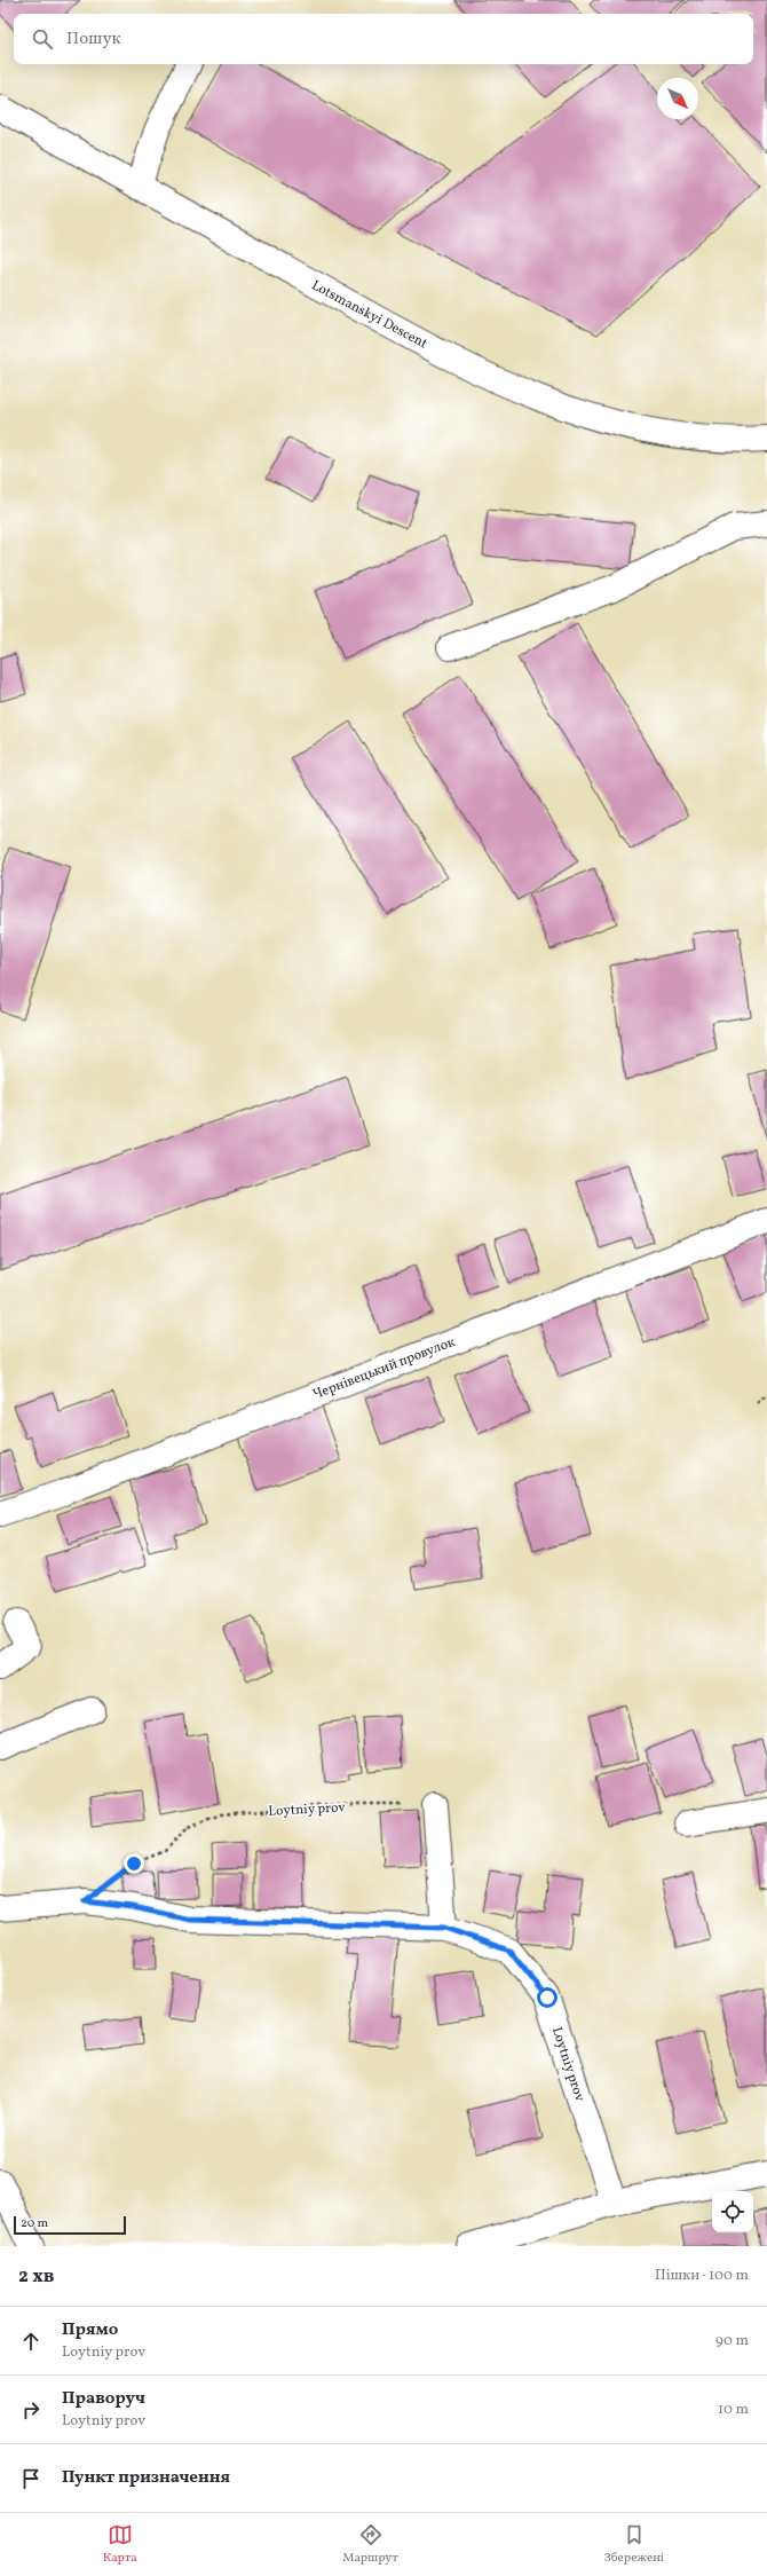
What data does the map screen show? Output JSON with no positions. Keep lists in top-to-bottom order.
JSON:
{
  "streets": {
    "street": ["Lotsmanskyi Descent", "Чернівецький провулок", "Loytniy prov"]
  },
  "scale_bar": "20 m",
  "north": "bottom right",
  "page": {
    "search": "Пошук",
    "scale": "20 m",
    "heading": ["2 хв", "Пішки · 100 m"],
    "list": [
      ["Прямо", "Loytniy prov", "90 m"],
      ["Праворуч", "Loytniy prov", "10 m"],
      "Пункт призначення"
    ],
    "nav": ["Карта", "Маршрут", "Збережені"]
  }
}
